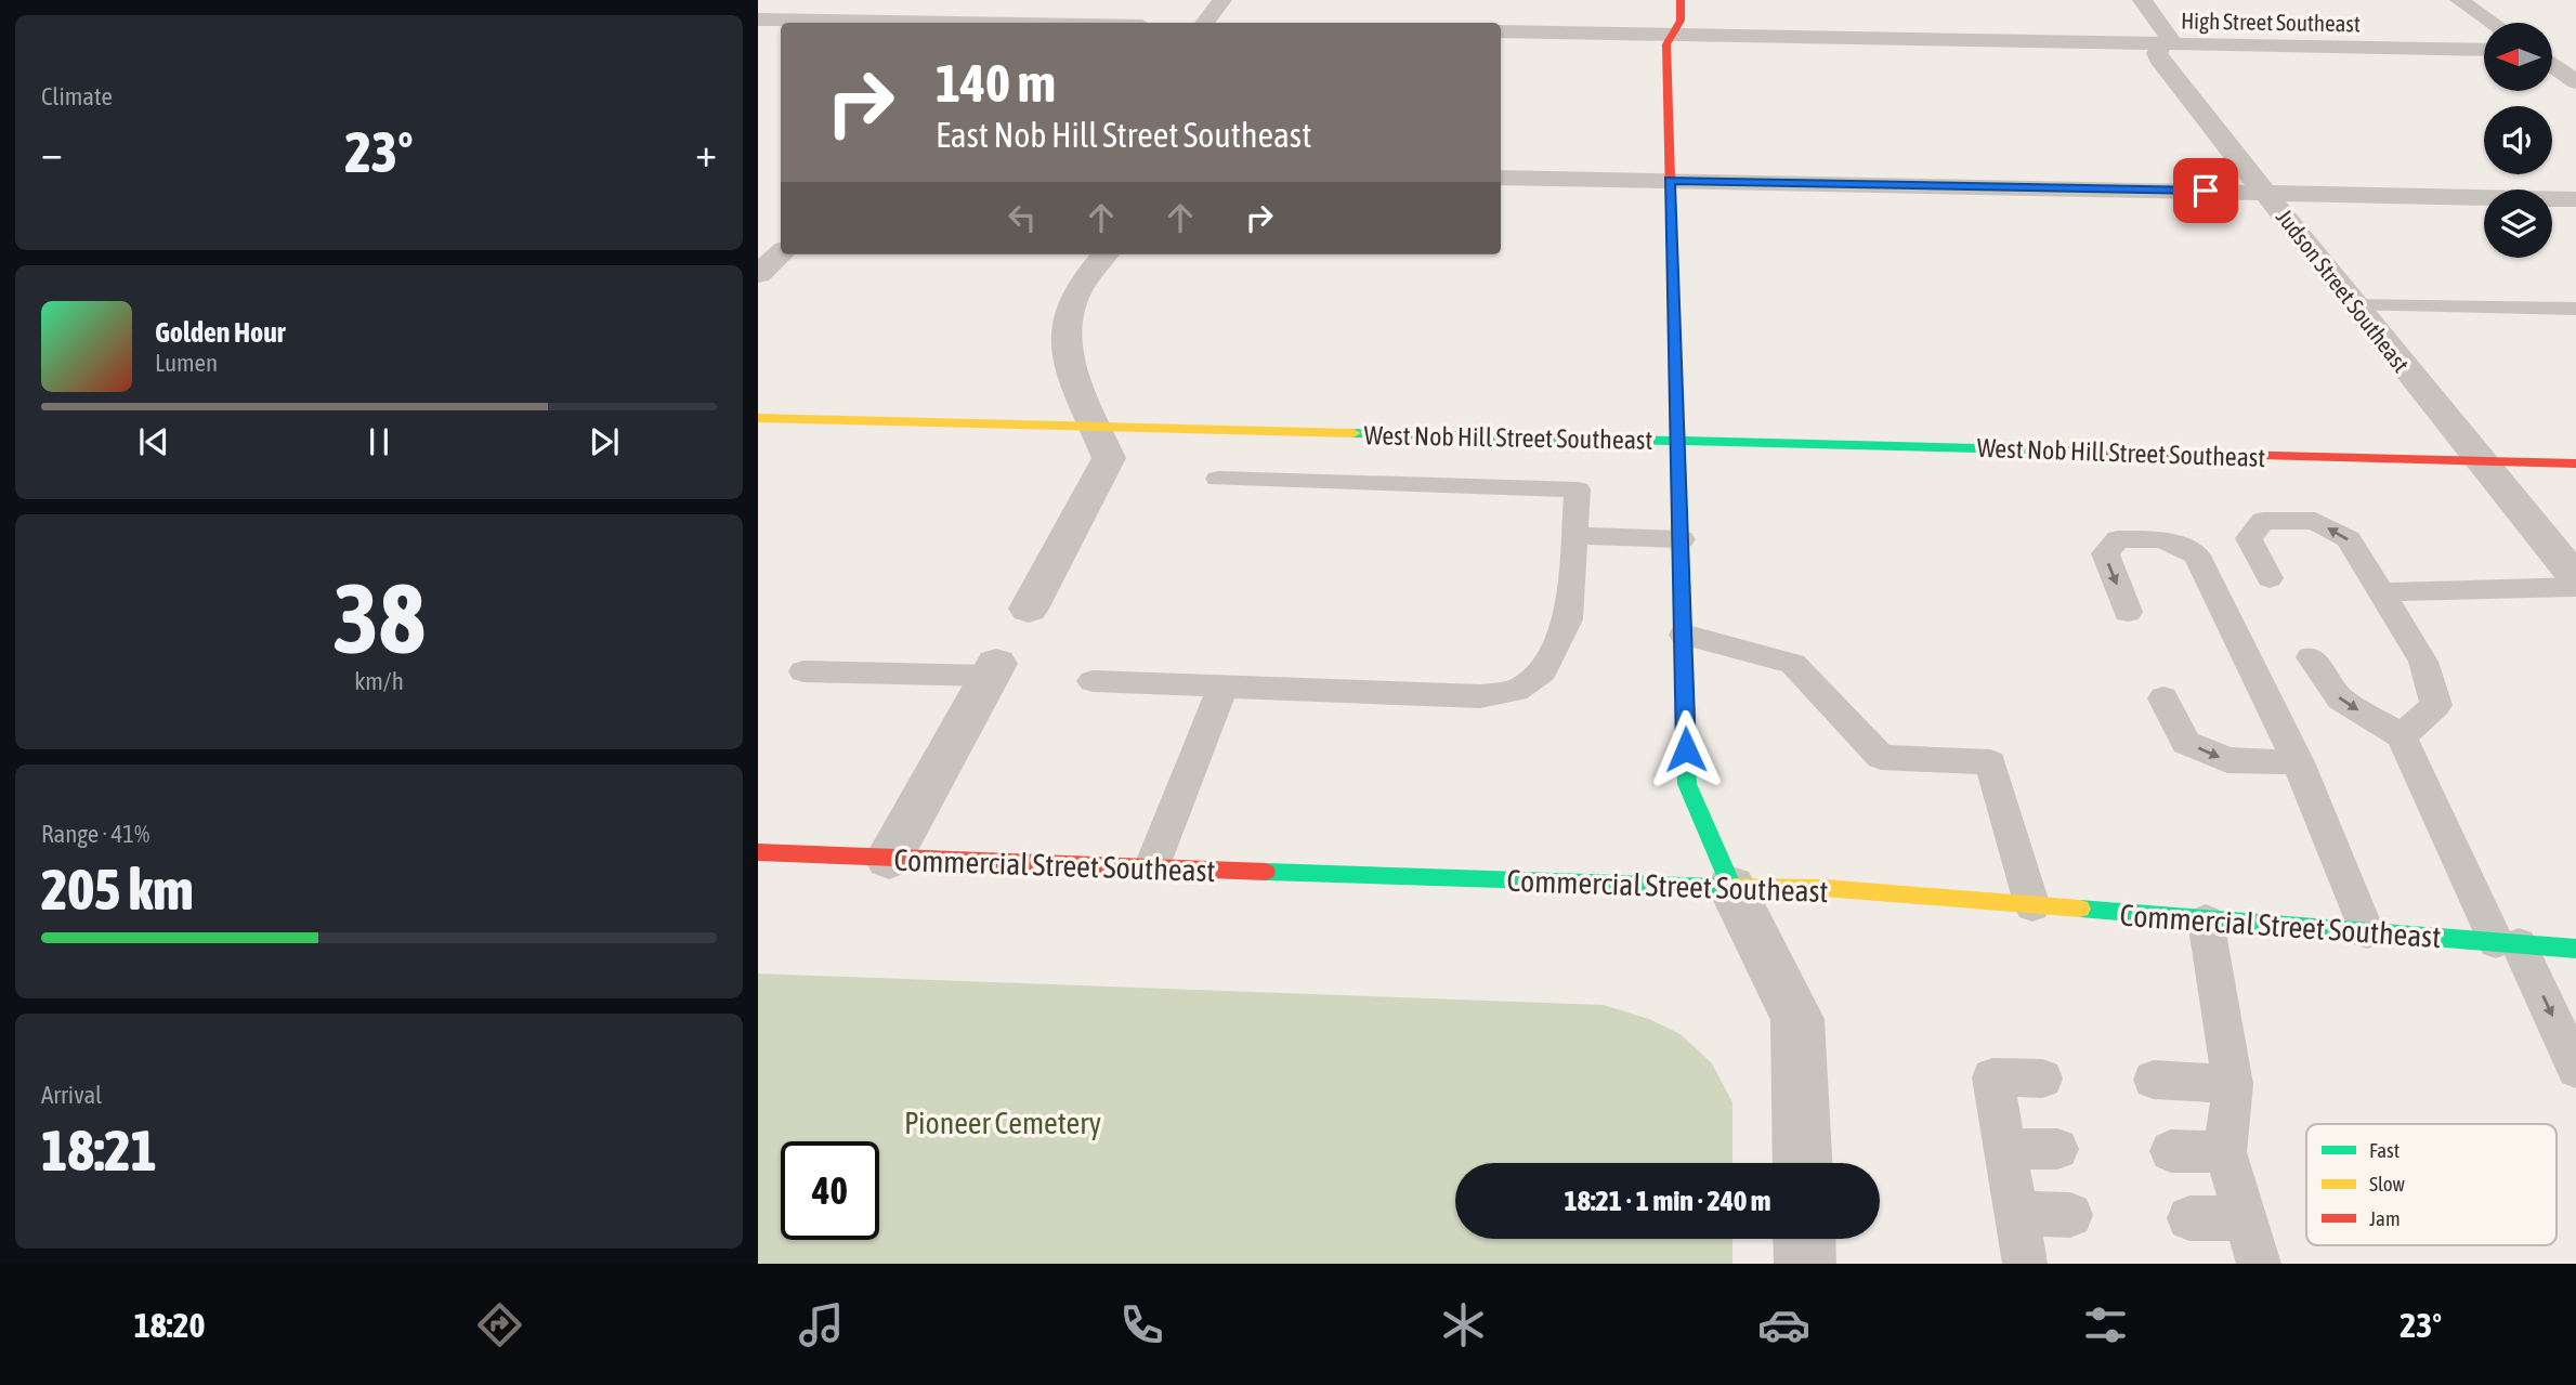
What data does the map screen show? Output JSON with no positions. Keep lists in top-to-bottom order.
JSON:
{
  "streets": {
    "street": [
      "High Street Southeast",
      "Judson Street Southeast",
      "West Nob Hill Street Southeast",
      "Commercial Street Southeast"
    ]
  },
  "crossings": [
    ["High Street Southeast", "Judson Street Southeast"],
    ["Judson Street Southeast", "West Nob Hill Street Southeast"]
  ],
  "parks": ["Pioneer Cemetery"],
  "legend": ["Fast", "Slow", "Jam"],
  "north": "left",
  "page": {
    "tile": [
      "Climate",
      ["38", "km/h"],
      ["Range · 41%", "205 km"],
      ["Arrival", "18:21"]
    ],
    "turn": ["140 m", "East Nob Hill Street Southeast"],
    "heat": ["−", "23°", "+"],
    "song": ["Golden Hour", "Lumen"],
    "limit": "40",
    "trip": "18:21 · 1 min · 240 m",
    "tabs": ["18:20", "23°"]
  }
}
